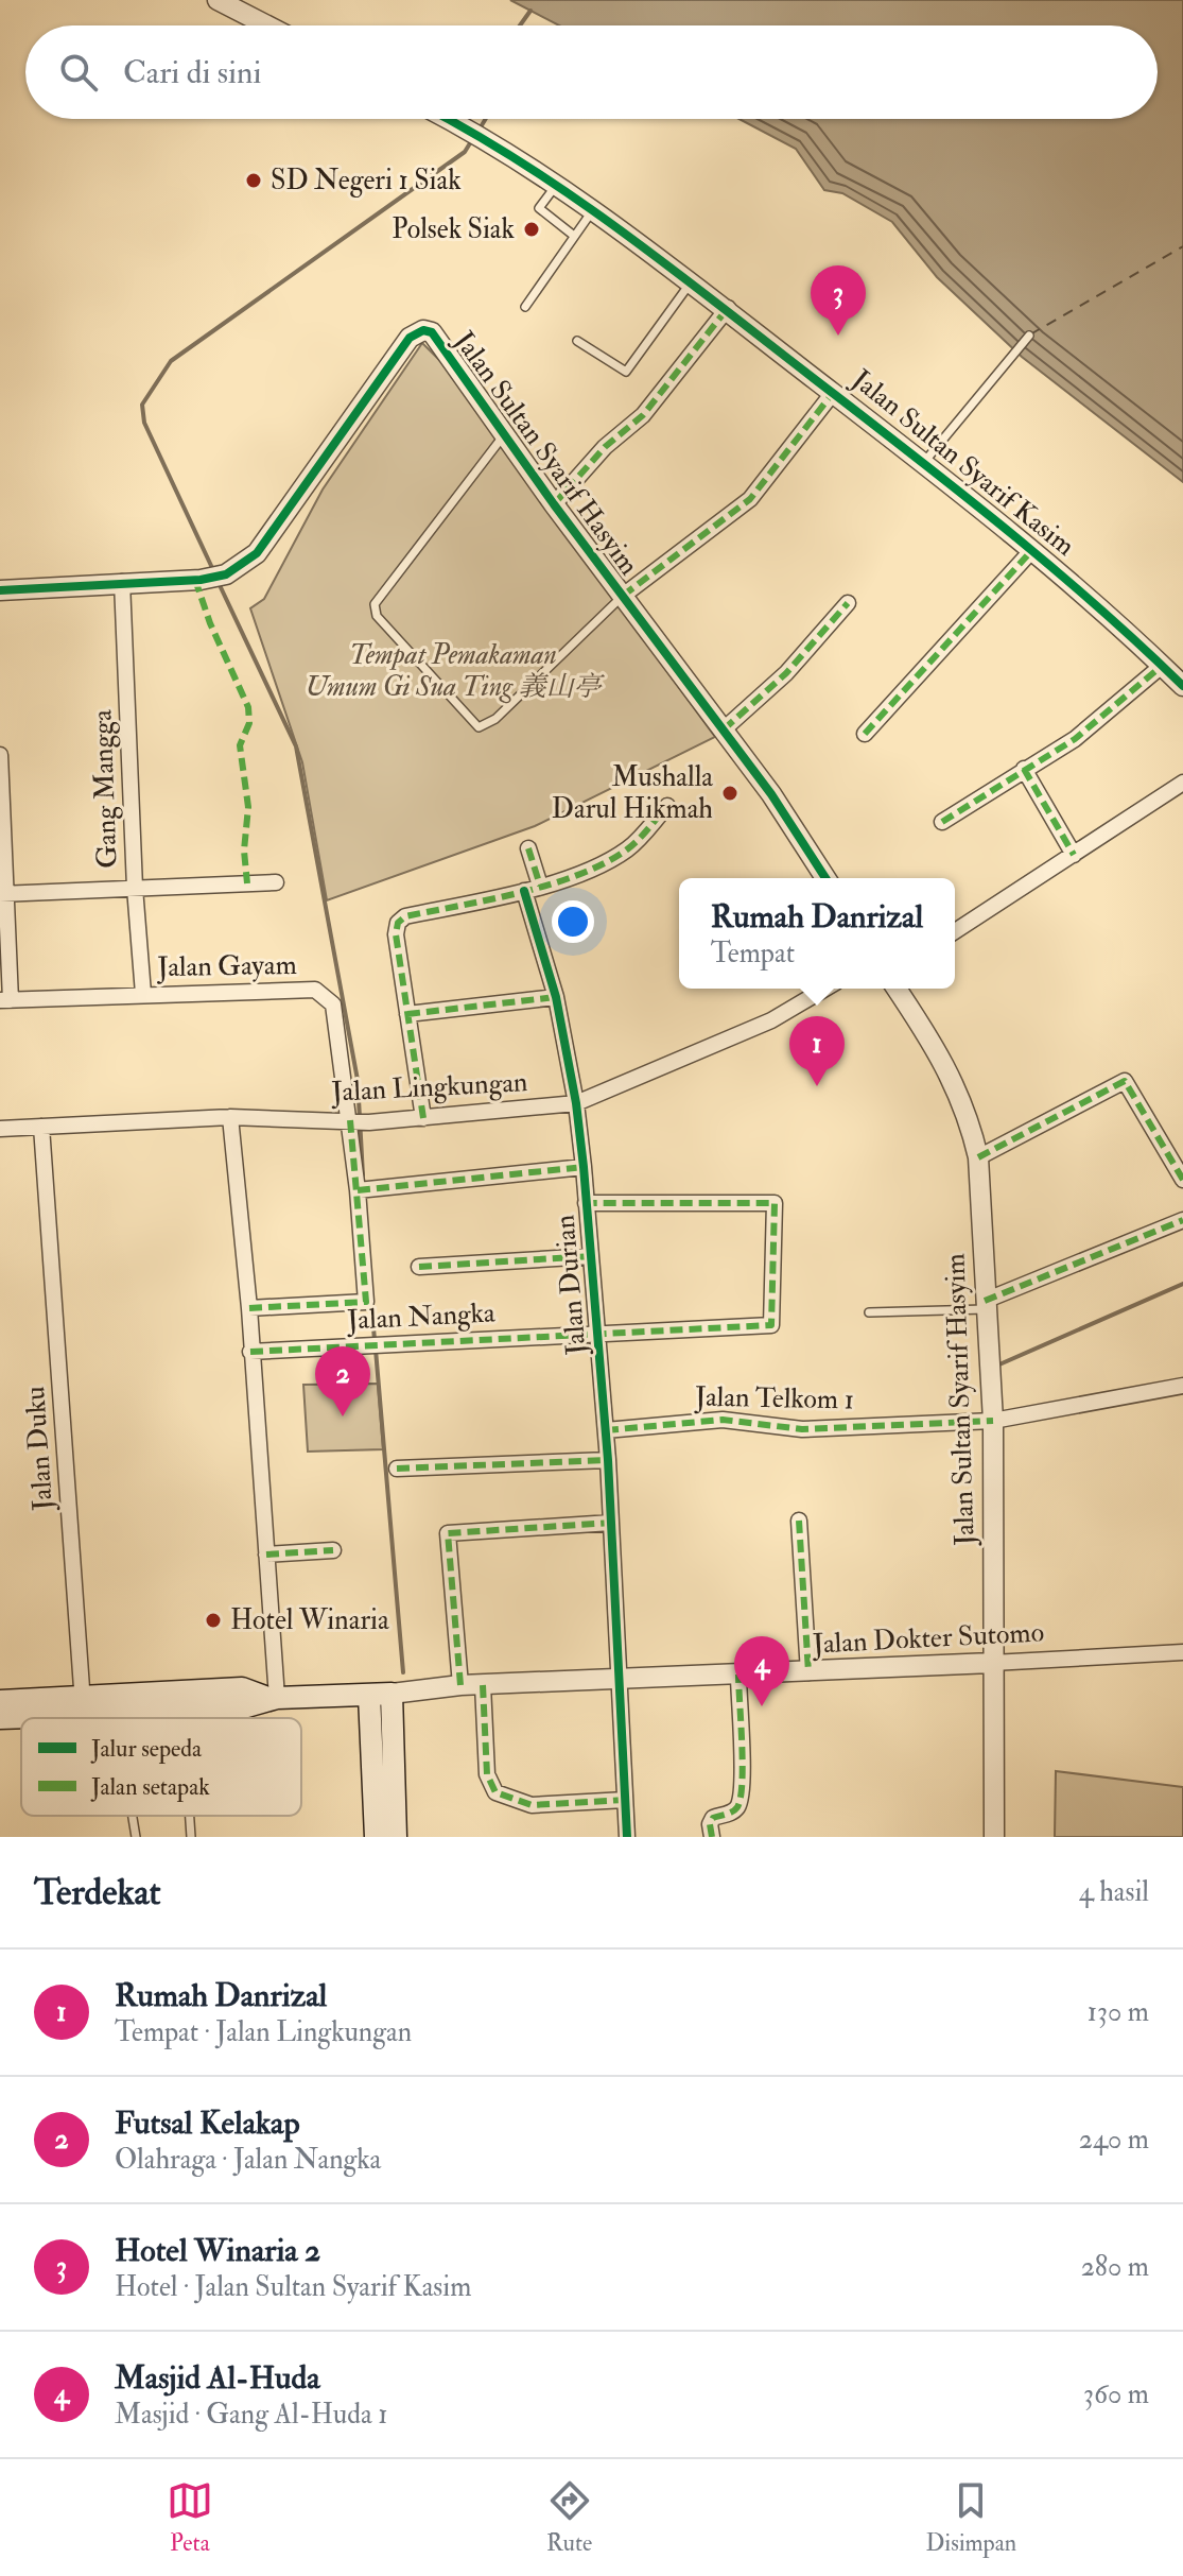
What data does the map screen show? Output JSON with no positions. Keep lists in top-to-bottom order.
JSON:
{
  "streets": {
    "main road": ["Jalan Dokter Sutomo"],
    "street": [
      "Jalan Sultan Syarif Hasyim",
      "Jalan Sultan Syarif Kasim",
      "Gang Mangga",
      "Jalan Gayam",
      "Jalan Lingkungan",
      "Jalan Durian",
      "Jalan Nangka",
      "Jalan Telkom 1",
      "Jalan Duku"
    ]
  },
  "crossings": [
    ["Jalan Sultan Syarif Hasyim", "Gang Mangga"],
    ["Jalan Sultan Syarif Hasyim", "Jalan Telkom 1"],
    ["Jalan Sultan Syarif Hasyim", "Jalan Dokter Sutomo"],
    ["Gang Mangga", "Jalan Gayam"],
    ["Jalan Gayam", "Jalan Lingkungan"],
    ["Jalan Lingkungan", "Jalan Durian"],
    ["Jalan Lingkungan", "Jalan Duku"],
    ["Jalan Durian", "Jalan Nangka"],
    ["Jalan Durian", "Jalan Telkom 1"],
    ["Jalan Durian", "Jalan Dokter Sutomo"],
    ["Jalan Duku", "Jalan Dokter Sutomo"]
  ],
  "parks": ["Tempat Pemakaman Umum Gi Sua Ting 義山亭"],
  "places": [
    "SD Negeri 1 Siak",
    "Polsek Siak",
    "Mushalla Darul Hikmah",
    "Hotel Winaria"
  ],
  "legend": ["Jalur sepeda", "Jalan setapak"],
  "page": {
    "search": "Cari di sini",
    "pins": [
      "3",
      "1",
      "2",
      "4"
    ],
    "popup": ["Rumah Danrizal", "Tempat"],
    "heading": ["Terdekat", "4 hasil"],
    "list": [
      {
        "mark": "1",
        "name": "Rumah Danrizal",
        "note": "Tempat · Jalan Lingkungan",
        "value": "130 m"
      },
      {
        "mark": "2",
        "name": "Futsal Kelakap",
        "note": "Olahraga · Jalan Nangka",
        "value": "240 m"
      },
      {
        "mark": "3",
        "name": "Hotel Winaria 2",
        "note": "Hotel · Jalan Sultan Syarif Kasim",
        "value": "280 m"
      },
      {
        "mark": "4",
        "name": "Masjid Al-Huda",
        "note": "Masjid · Gang Al-Huda 1",
        "value": "360 m"
      }
    ],
    "nav": ["Peta", "Rute", "Disimpan"]
  }
}
